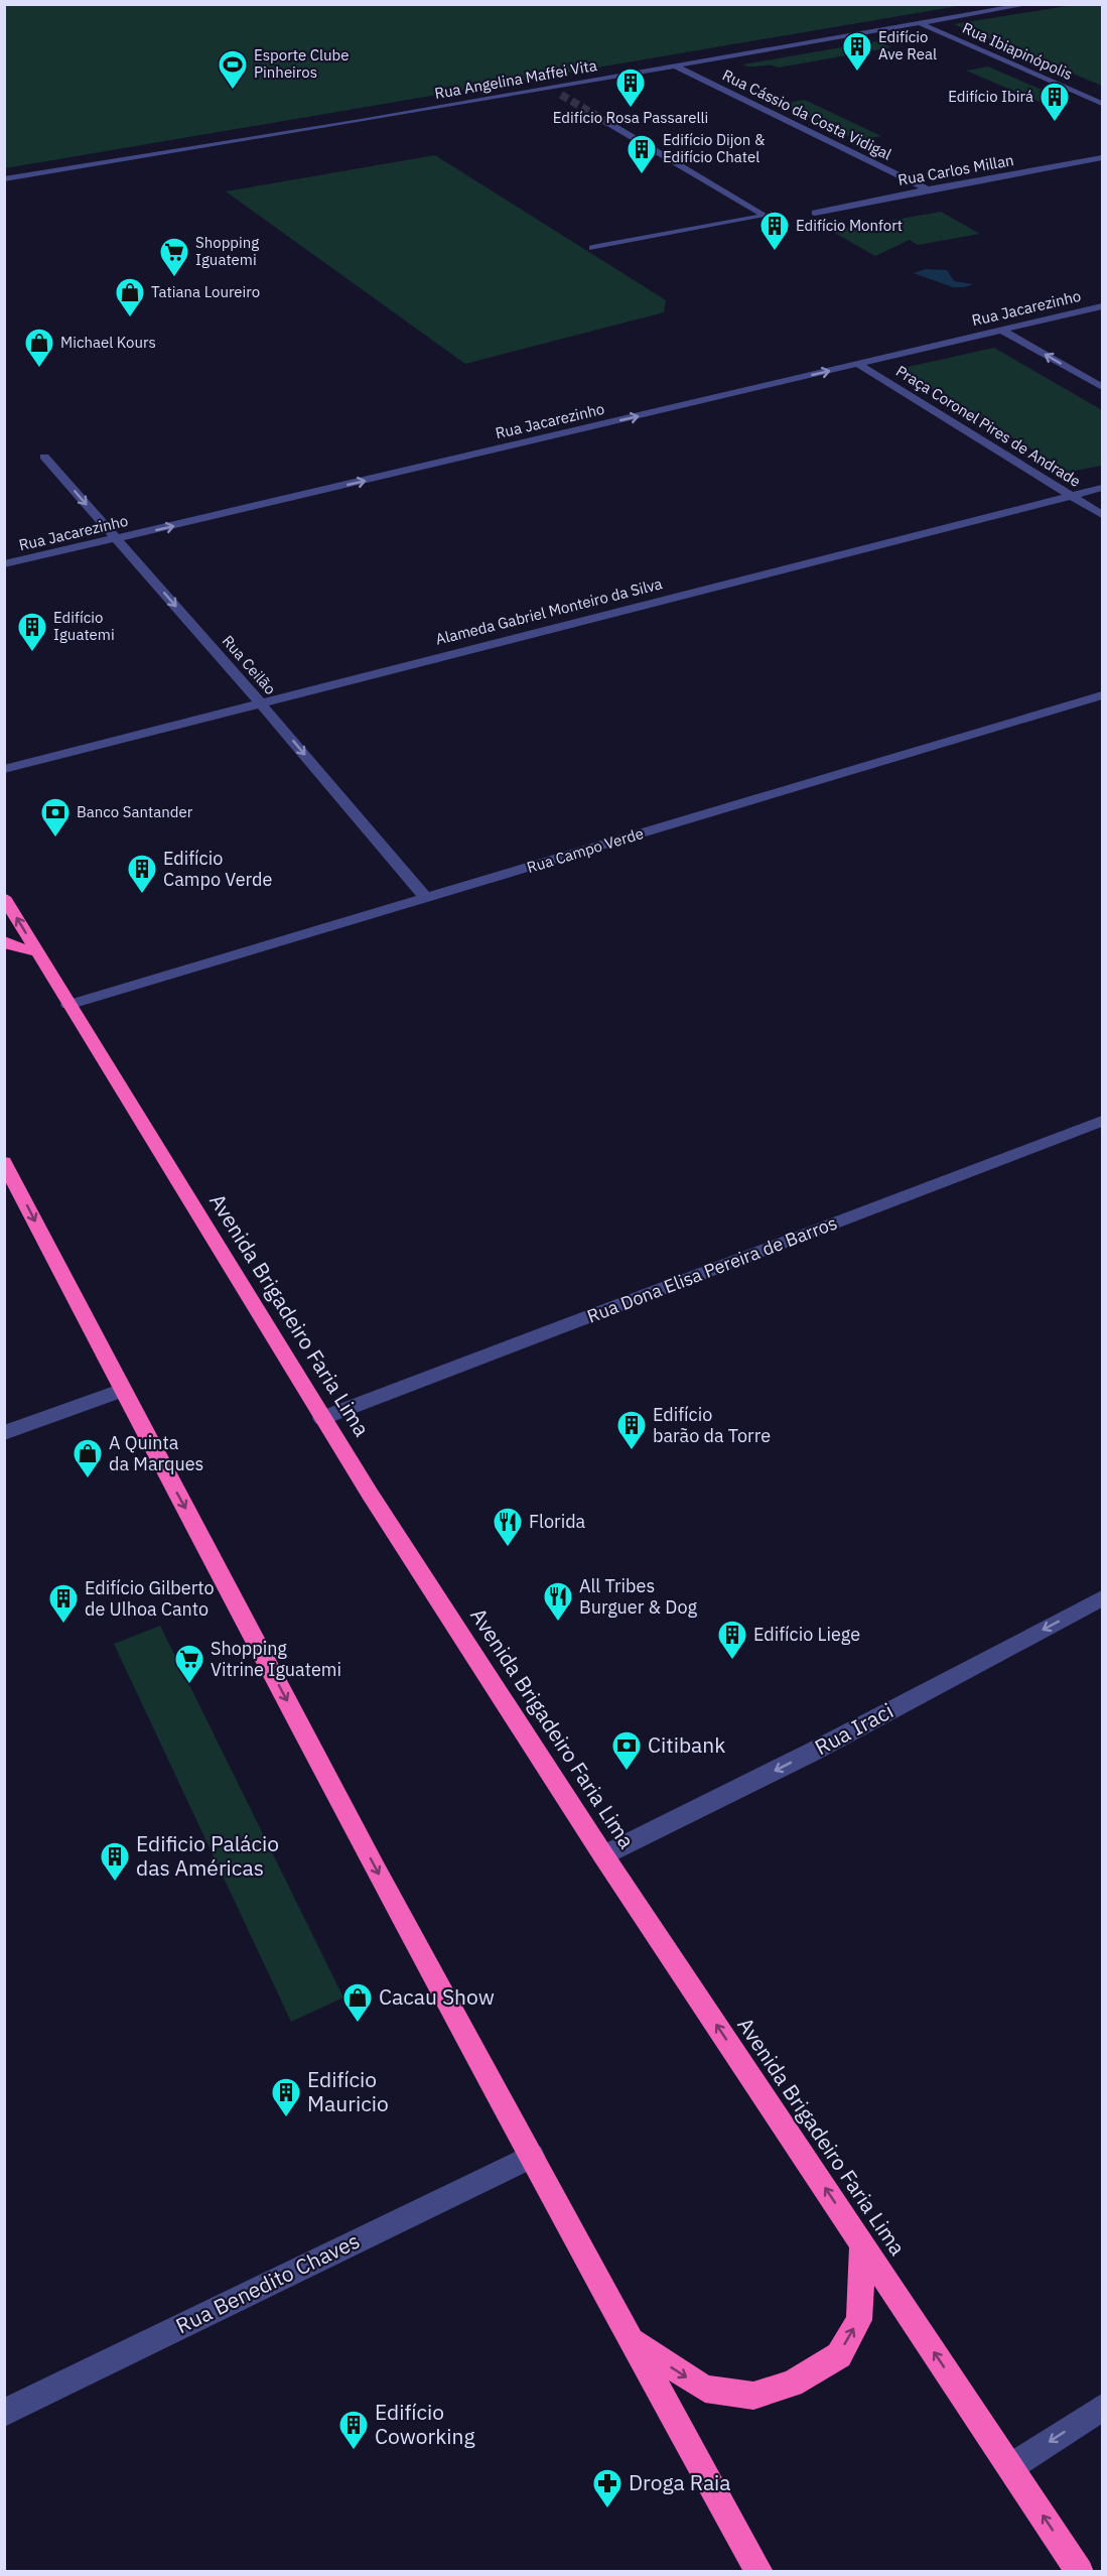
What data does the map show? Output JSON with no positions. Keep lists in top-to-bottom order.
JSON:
{
  "streets": {
    "highway": ["Avenida Brigadeiro Faria Lima"],
    "street": [
      "Rua Ibiapinópolis",
      "Rua Angelina Maffei Vita",
      "Rua Cássio da Costa Vidigal",
      "Rua Carlos Millan",
      "Rua Jacarezinho",
      "Praça Coronel Pires de Andrade",
      "Alameda Gabriel Monteiro da Silva",
      "Rua Ceilão",
      "Rua Campo Verde",
      "Rua Dona Elisa Pereira de Barros",
      "Rua Iraci",
      "Rua Benedito Chaves"
    ]
  },
  "crossings": [
    ["Rua Ibiapinópolis", "Rua Angelina Maffei Vita"],
    ["Rua Angelina Maffei Vita", "Rua Cássio da Costa Vidigal"],
    ["Rua Cássio da Costa Vidigal", "Rua Carlos Millan"],
    ["Rua Jacarezinho", "Praça Coronel Pires de Andrade"],
    ["Rua Jacarezinho", "Rua Ceilão"],
    ["Praça Coronel Pires de Andrade", "Alameda Gabriel Monteiro da Silva"],
    ["Alameda Gabriel Monteiro da Silva", "Rua Ceilão"],
    ["Rua Ceilão", "Rua Campo Verde"],
    ["Rua Campo Verde", "Avenida Brigadeiro Faria Lima"],
    ["Rua Dona Elisa Pereira de Barros", "Avenida Brigadeiro Faria Lima"],
    ["Avenida Brigadeiro Faria Lima", "Rua Iraci"]
  ],
  "one_way": [
    "Rua Jacarezinho",
    "Rua Ceilão",
    "Avenida Brigadeiro Faria Lima",
    "Rua Iraci"
  ],
  "places": {
    "building": [
      "Edifício Ave Real",
      "Edifício Rosa Passarelli",
      "Edifício Ibirá",
      "Edifício Dijon & Edifício Chatel",
      "Edifício Monfort",
      "Edifício Iguatemi",
      "Edifício Campo Verde",
      "Edifício barão da Torre",
      "Edifício Gilberto de Ulhoa Canto",
      "Edifício Liege",
      "Edificio Palácio das Américas",
      "Edifício Mauricio",
      "Edifício Coworking"
    ],
    "sports": ["Esporte Clube Pinheiros"],
    "supermarket": ["Shopping Iguatemi", "Shopping Vitrine Iguatemi"],
    "shop": [
      "Tatiana Loureiro",
      "Michael Kours",
      "A Quinta da Marques",
      "Cacau Show"
    ],
    "bank": ["Banco Santander", "Citibank"],
    "restaurant": ["Florida", "All Tribes Burguer & Dog"],
    "pharmacy": ["Droga Raia"]
  }
}
